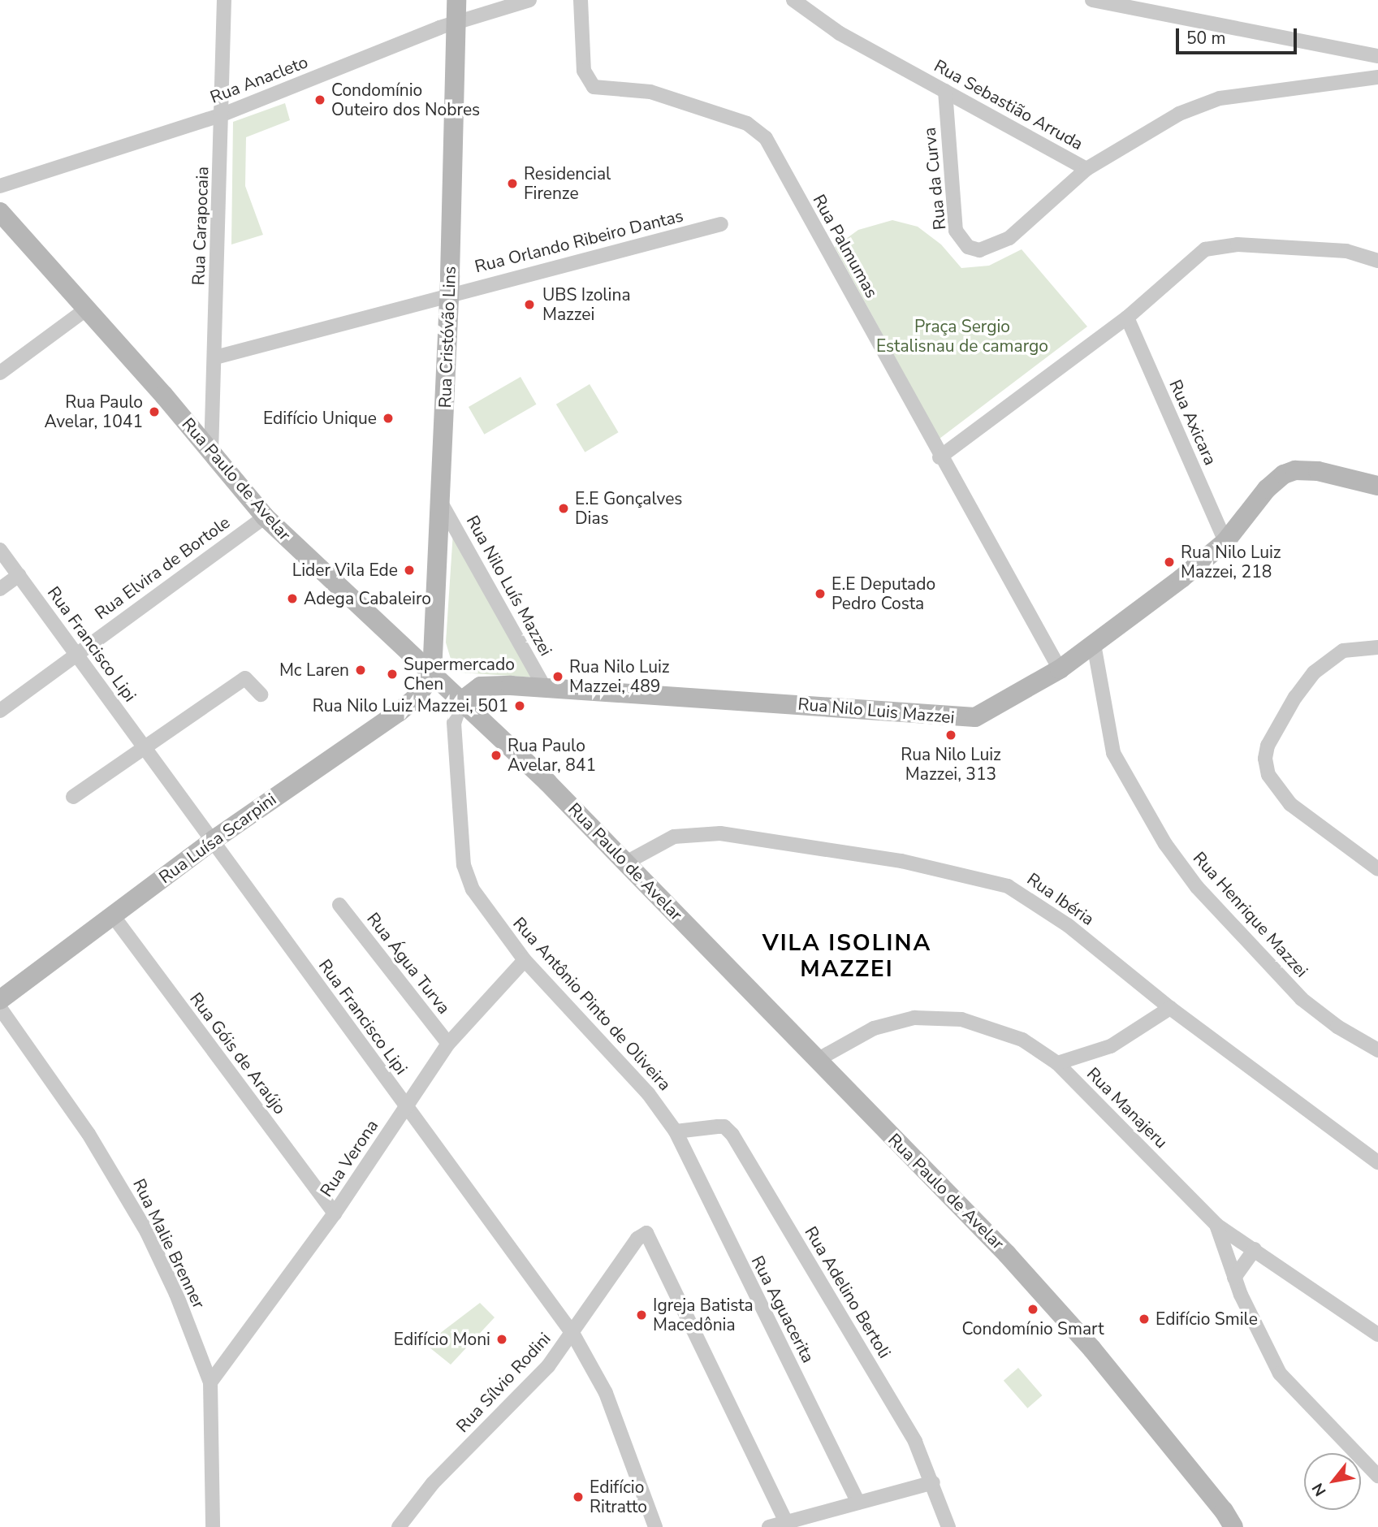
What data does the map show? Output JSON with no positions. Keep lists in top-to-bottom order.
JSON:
{
  "streets": {
    "street": [
      "Rua Anacleto",
      "Rua Sebastião Arruda",
      "Rua da Curva",
      "Rua Carapocaia",
      "Rua Orlando Ribeiro Dantas",
      "Rua Palmumas",
      "Rua Cristóvão Lins",
      "Rua Axicara",
      "Rua Paulo de Avelar",
      "Rua Elvira de Bortole",
      "Rua Nilo Luís Mazzei",
      "Rua Francisco Lipi",
      "Rua Nilo Luis Mazzei",
      "Rua Luísa Scarpini",
      "Rua Ibéria",
      "Rua Henrique Mazzei",
      "Rua Água Turva",
      "Rua Antônio Pinto de Oliveira",
      "Rua Góis de Araújo",
      "Rua Manajeru",
      "Rua Verona",
      "Rua Malie Brenner",
      "Rua Adelino Bertoli",
      "Rua Aguacerita",
      "Rua Sílvio Rodini"
    ]
  },
  "crossings": [
    ["Rua Anacleto", "Rua Carapocaia"],
    ["Rua Anacleto", "Rua Cristóvão Lins"],
    ["Rua Sebastião Arruda", "Rua da Curva"],
    ["Rua Carapocaia", "Rua Orlando Ribeiro Dantas"],
    ["Rua Carapocaia", "Rua Paulo de Avelar"],
    ["Rua Orlando Ribeiro Dantas", "Rua Cristóvão Lins"],
    ["Rua Palmumas", "Rua Nilo Luis Mazzei"],
    ["Rua Cristóvão Lins", "Rua Paulo de Avelar"],
    ["Rua Cristóvão Lins", "Rua Nilo Luís Mazzei"],
    ["Rua Cristóvão Lins", "Rua Luísa Scarpini"],
    ["Rua Axicara", "Rua Nilo Luis Mazzei"],
    ["Rua Paulo de Avelar", "Rua Elvira de Bortole"],
    ["Rua Paulo de Avelar", "Rua Nilo Luis Mazzei"],
    ["Rua Paulo de Avelar", "Rua Luísa Scarpini"],
    ["Rua Paulo de Avelar", "Rua Ibéria"],
    ["Rua Paulo de Avelar", "Rua Antônio Pinto de Oliveira"],
    ["Rua Paulo de Avelar", "Rua Manajeru"],
    ["Rua Elvira de Bortole", "Rua Francisco Lipi"],
    ["Rua Nilo Luís Mazzei", "Rua Nilo Luis Mazzei"],
    ["Rua Francisco Lipi", "Rua Luísa Scarpini"],
    ["Rua Francisco Lipi", "Rua Verona"],
    ["Rua Francisco Lipi", "Rua Sílvio Rodini"],
    ["Rua Nilo Luis Mazzei", "Rua Henrique Mazzei"],
    ["Rua Nilo Luis Mazzei", "Rua Antônio Pinto de Oliveira"],
    ["Rua Luísa Scarpini", "Rua Góis de Araújo"],
    ["Rua Água Turva", "Rua Verona"],
    ["Rua Antônio Pinto de Oliveira", "Rua Verona"],
    ["Rua Antônio Pinto de Oliveira", "Rua Adelino Bertoli"],
    ["Rua Antônio Pinto de Oliveira", "Rua Aguacerita"],
    ["Rua Góis de Araújo", "Rua Verona"],
    ["Rua Verona", "Rua Malie Brenner"],
    ["Rua Adelino Bertoli", "Rua Aguacerita"]
  ],
  "districts": ["VILA ISOLINA MAZZEI"],
  "parks": ["Praça Sergio Estalisnau de camargo"],
  "places": [
    "Condomínio Outeiro dos Nobres",
    "Residencial Firenze",
    "UBS Izolina Mazzei",
    "Rua Paulo Avelar, 1041",
    "Edifício Unique",
    "E.E Gonçalves Dias",
    "Rua Nilo Luiz Mazzei, 218",
    "Lider Vila Ede",
    "E.E Deputado Pedro Costa",
    "Adega Cabaleiro",
    "Mc Laren",
    "Supermercado Chen",
    "Rua Nilo Luiz Mazzei, 489",
    "Rua Nilo Luiz Mazzei, 501",
    "Rua Nilo Luiz Mazzei, 313",
    "Rua Paulo Avelar, 841",
    "Condomínio Smart",
    "Igreja Batista Macedônia",
    "Edifício Smile",
    "Edifício Moni",
    "Edifício Ritratto"
  ],
  "scale_bar": "50 m",
  "north": "bottom left"
}
